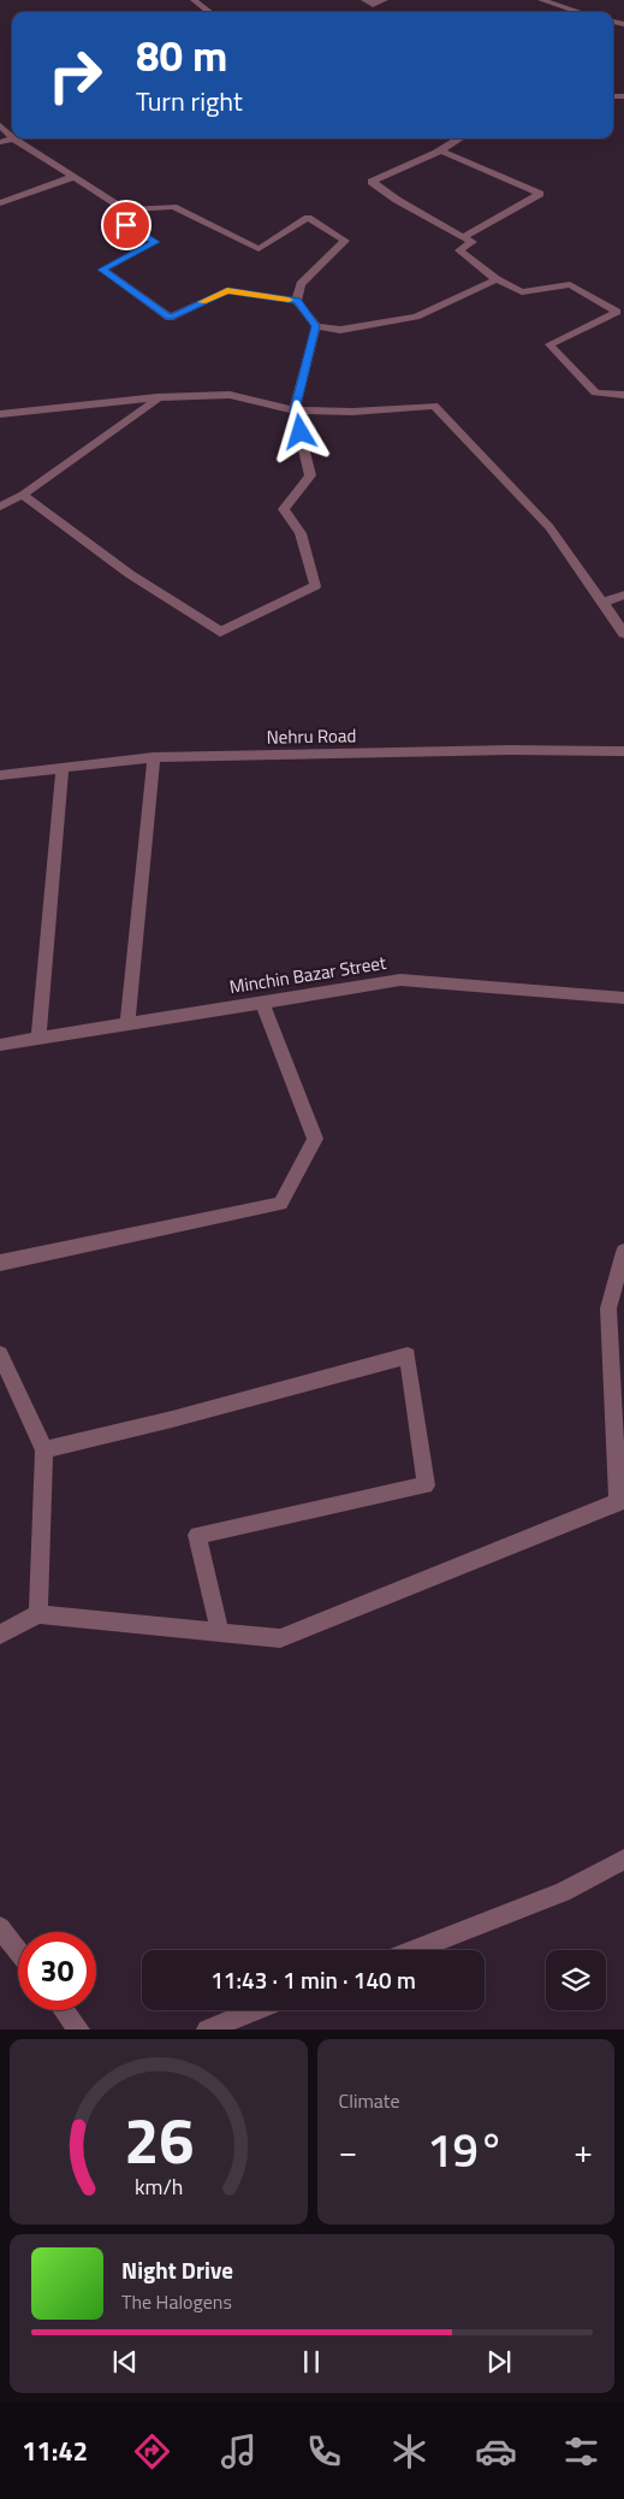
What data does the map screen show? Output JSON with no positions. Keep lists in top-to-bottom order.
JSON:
{
  "streets": {
    "street": ["Nehru Road", "Minchin Bazar Street"]
  },
  "page": {
    "turn": ["80 m", "Turn right"],
    "limit": "30",
    "trip": "11:43 · 1 min · 140 m",
    "tile": "Climate",
    "heat": ["−", "19°", "+"],
    "song": ["Night Drive", "The Halogens"],
    "tabs": "11:42",
    "gauge": ["26", "km/h"]
  }
}
